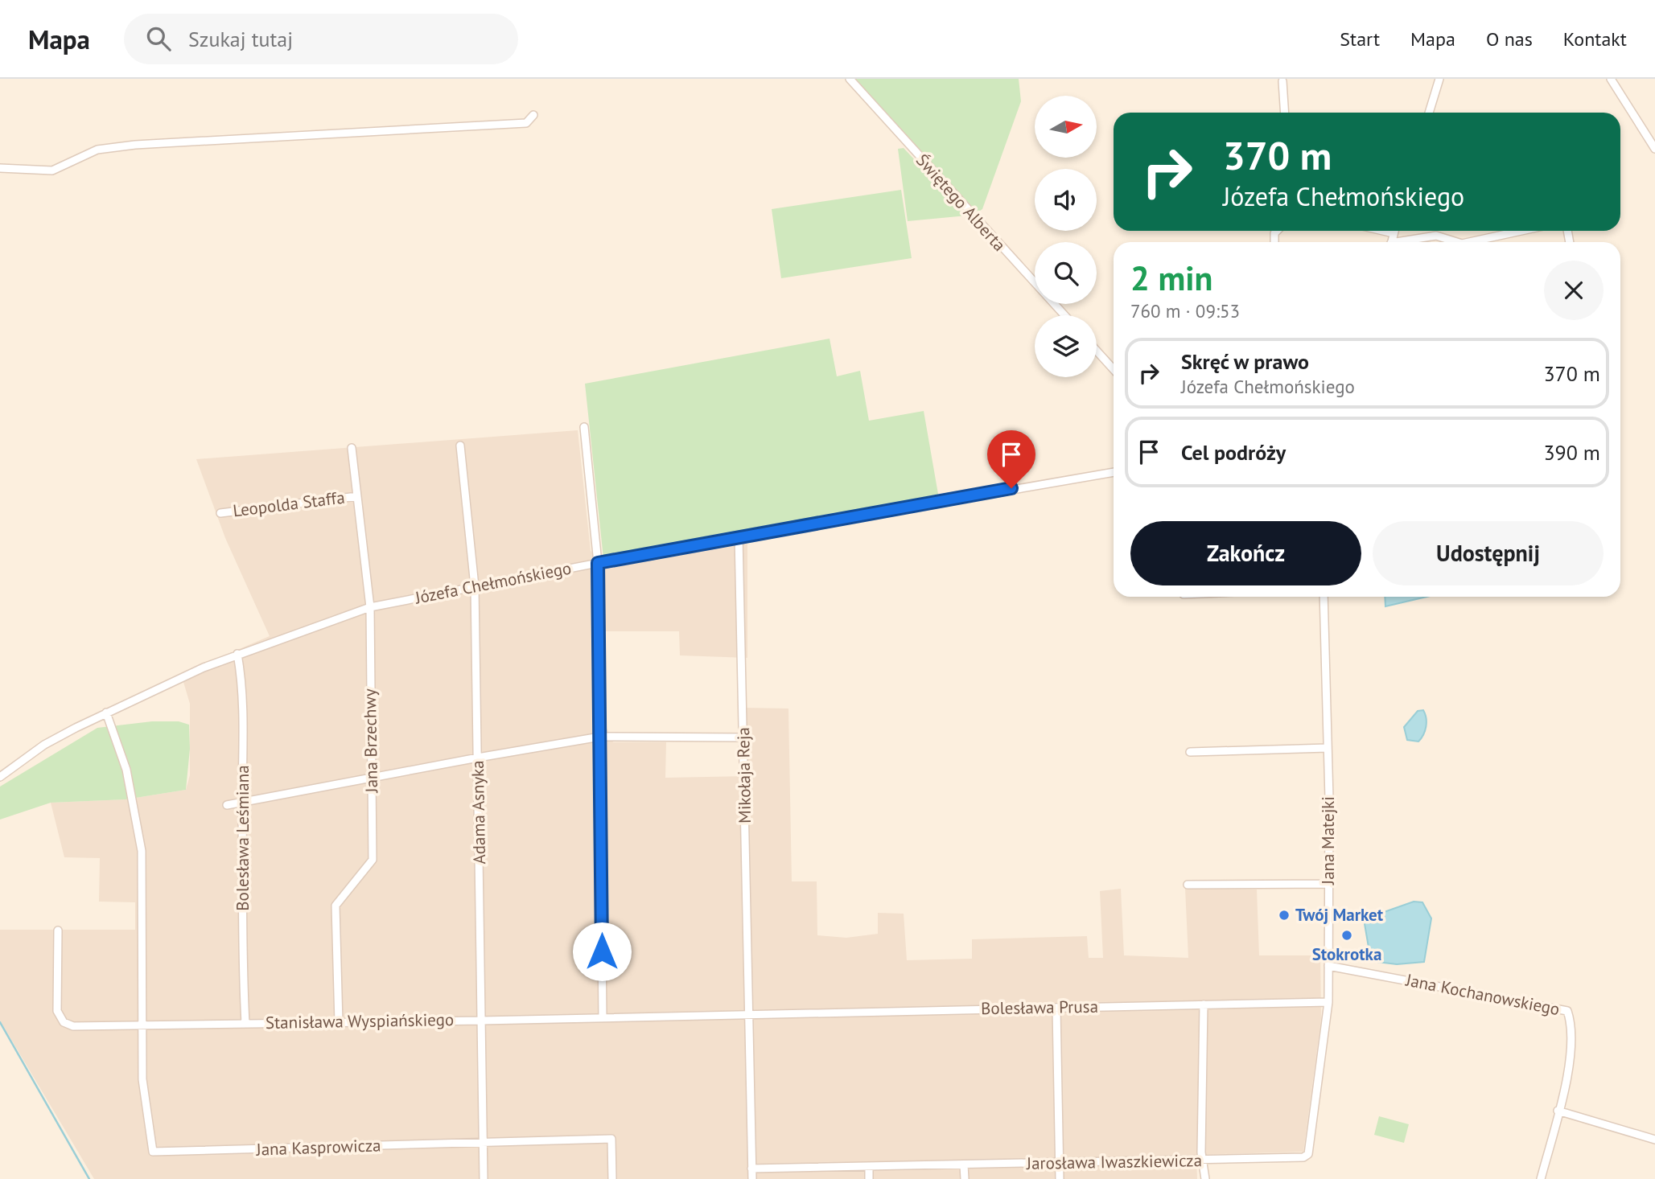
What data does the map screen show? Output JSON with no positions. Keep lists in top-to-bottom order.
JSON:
{
  "streets": {
    "street": [
      "Świętego Alberta",
      "Leopolda Staffa",
      "Józefa Chełmońskiego",
      "Jana Brzechwy",
      "Mikołaja Reja",
      "Adama Asnyka",
      "Bolesława Leśmiana",
      "Jana Matejki",
      "Jana Kochanowskiego",
      "Bolesława Prusa",
      "Stanisława Wyspiańskiego",
      "Jana Kasprowicza",
      "Jarosława Iwaszkiewicza"
    ]
  },
  "crossings": [
    ["Leopolda Staffa", "Jana Brzechwy"],
    ["Józefa Chełmońskiego", "Jana Brzechwy"],
    ["Józefa Chełmońskiego", "Mikołaja Reja"],
    ["Józefa Chełmońskiego", "Adama Asnyka"],
    ["Józefa Chełmońskiego", "Bolesława Leśmiana"],
    ["Jana Brzechwy", "Stanisława Wyspiańskiego"],
    ["Mikołaja Reja", "Bolesława Prusa"],
    ["Mikołaja Reja", "Stanisława Wyspiańskiego"],
    ["Mikołaja Reja", "Jarosława Iwaszkiewicza"],
    ["Adama Asnyka", "Stanisława Wyspiańskiego"],
    ["Adama Asnyka", "Jana Kasprowicza"],
    ["Bolesława Leśmiana", "Stanisława Wyspiańskiego"],
    ["Jana Matejki", "Jana Kochanowskiego"],
    ["Jana Matejki", "Bolesława Prusa"],
    ["Jana Matejki", "Jarosława Iwaszkiewicza"],
    ["Bolesława Prusa", "Stanisława Wyspiańskiego"],
    ["Stanisława Wyspiańskiego", "Jana Kasprowicza"]
  ],
  "places": ["Twój Market", "Stokrotka"],
  "north": "right",
  "page": {
    "header": "Mapa",
    "search": "Szukaj tutaj",
    "nav": [
      "Start",
      "Mapa",
      "O nas",
      "Kontakt"
    ],
    "turn": ["370 m", "Józefa Chełmońskiego"],
    "heading": ["2 min", "760 m · 09:53"],
    "list": [
      {
        "name": "Skręć w prawo",
        "note": "Józefa Chełmońskiego",
        "value": "370 m"
      },
      {
        "name": "Cel podróży",
        "value": "390 m"
      }
    ],
    "buttons": ["Zakończ", "Udostępnij"]
  }
}
